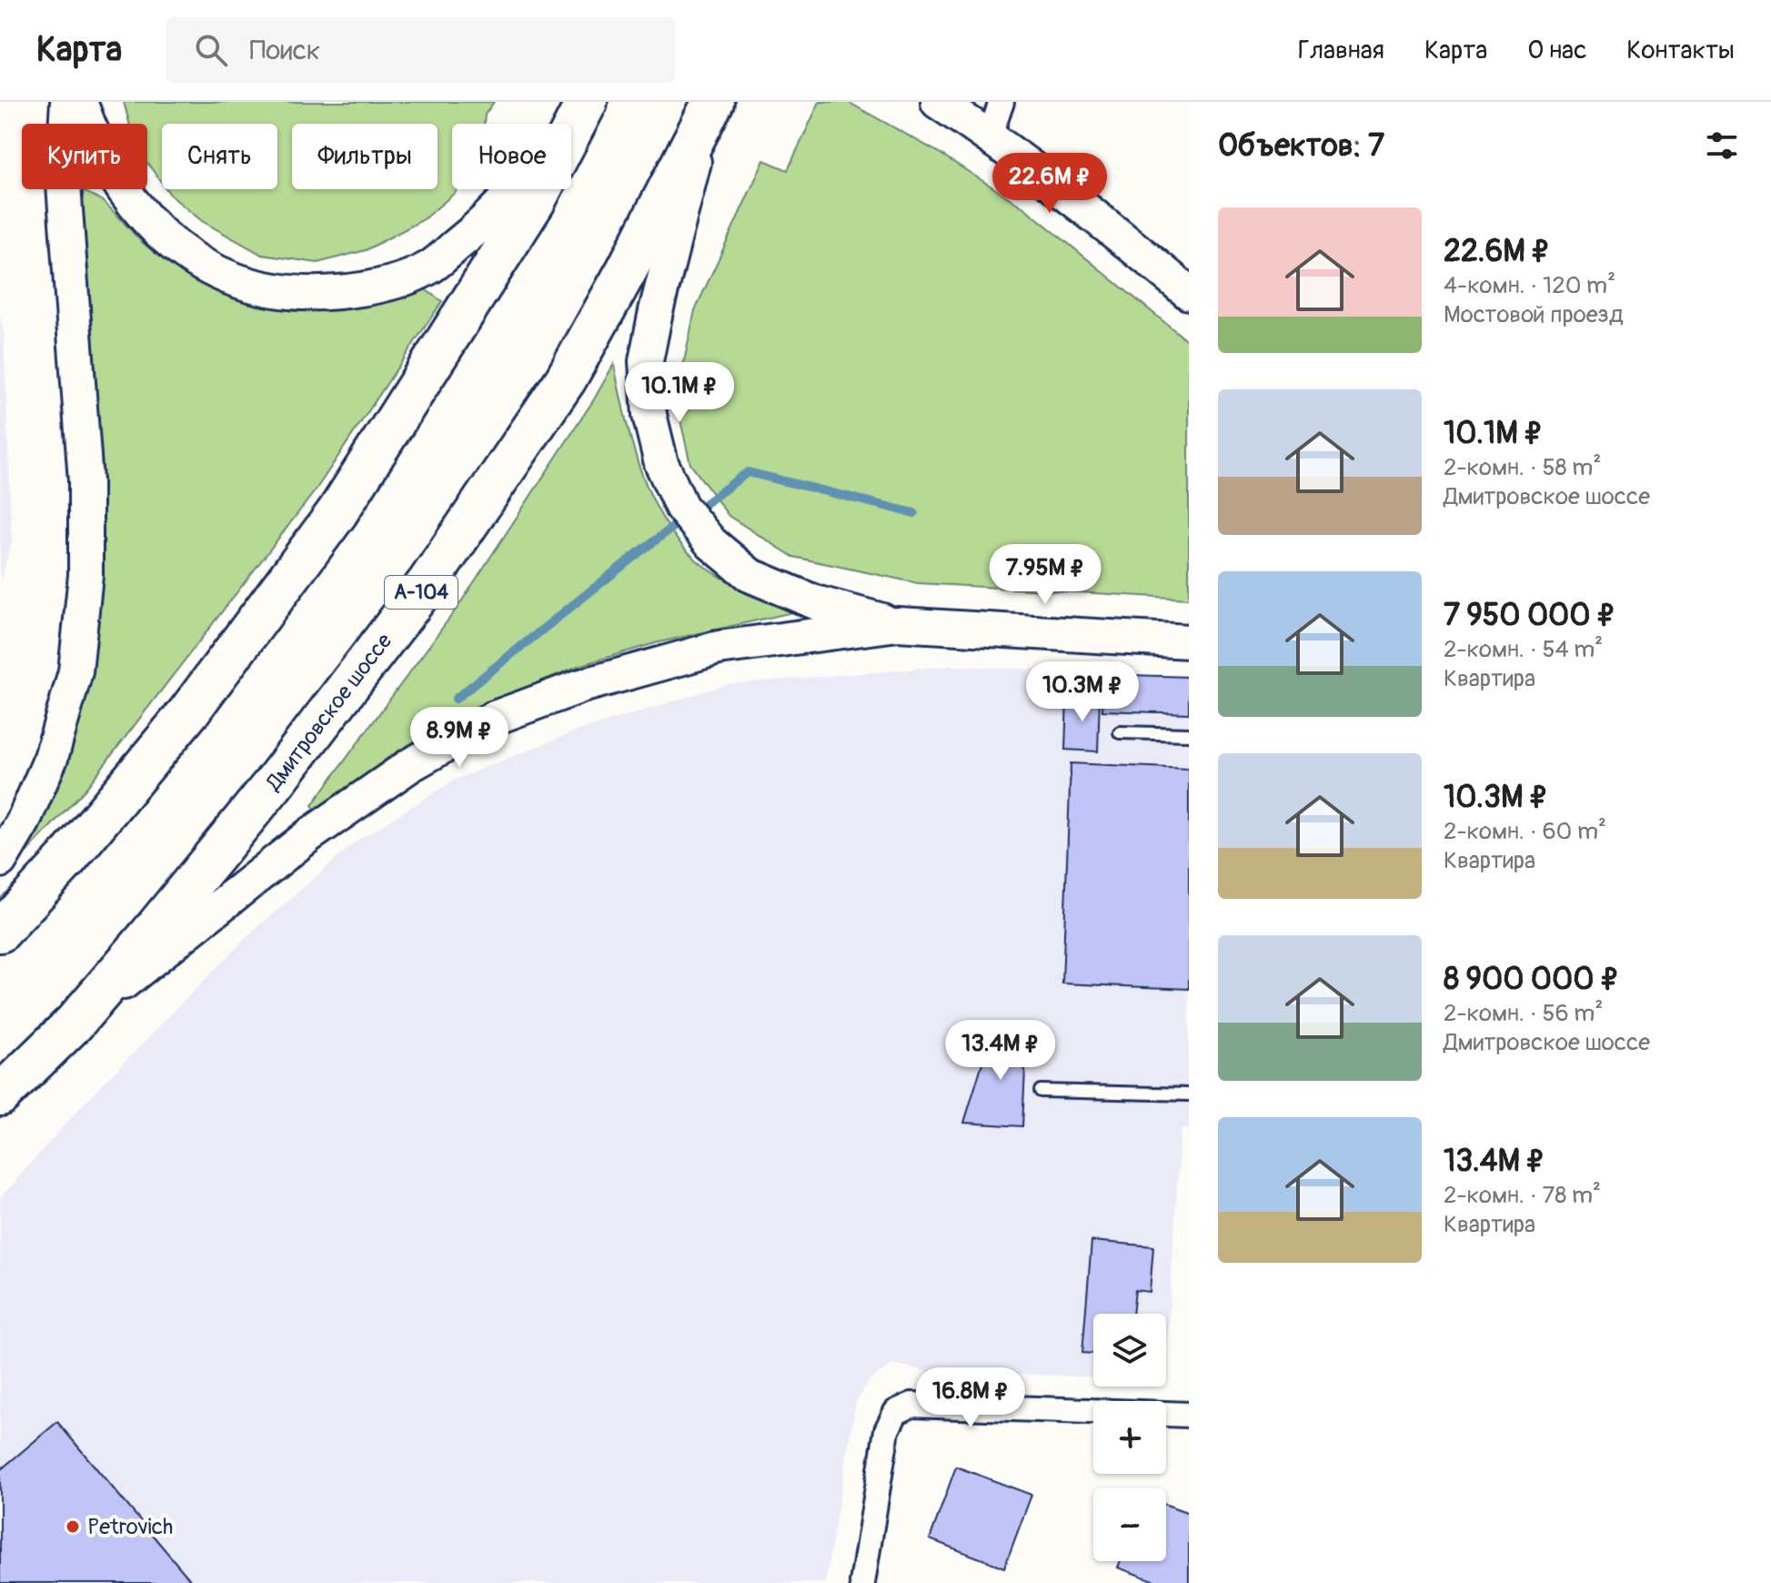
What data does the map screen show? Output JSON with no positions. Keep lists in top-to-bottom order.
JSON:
{
  "streets": {
    "highway": ["А-104", "Дмитровское шоссе"]
  },
  "crossings": [
    ["А-104", "Дмитровское шоссе"]
  ],
  "places": ["Petrovich"],
  "page": {
    "header": "Карта",
    "search": "Поиск",
    "nav": [
      "Главная",
      "Карта",
      "О нас",
      "Контакты"
    ],
    "heading": "Объектов: 7",
    "chip": [
      "Купить",
      "Снять",
      "Фильтры",
      "Новое"
    ],
    "price": [
      "22.6M ₽",
      "10.1M ₽",
      "7.95M ₽",
      "10.3M ₽",
      "8.9M ₽",
      "13.4M ₽",
      "16.8M ₽"
    ],
    "list": [
      {
        "name": "22.6M ₽",
        "note": "4-комн. · 120 m² · Мостовой проезд"
      },
      {
        "name": "10.1M ₽",
        "note": "2-комн. · 58 m² · Дмитровское шоссе"
      },
      {
        "name": "7 950 000 ₽",
        "note": "2-комн. · 54 m² · Квартира"
      },
      {
        "name": "10.3M ₽",
        "note": "2-комн. · 60 m² · Квартира"
      },
      {
        "name": "8 900 000 ₽",
        "note": "2-комн. · 56 m² · Дмитровское шоссе"
      },
      {
        "name": "13.4M ₽",
        "note": "2-комн. · 78 m² · Квартира"
      }
    ],
    "map_buttons": ["+", "−"]
  }
}
